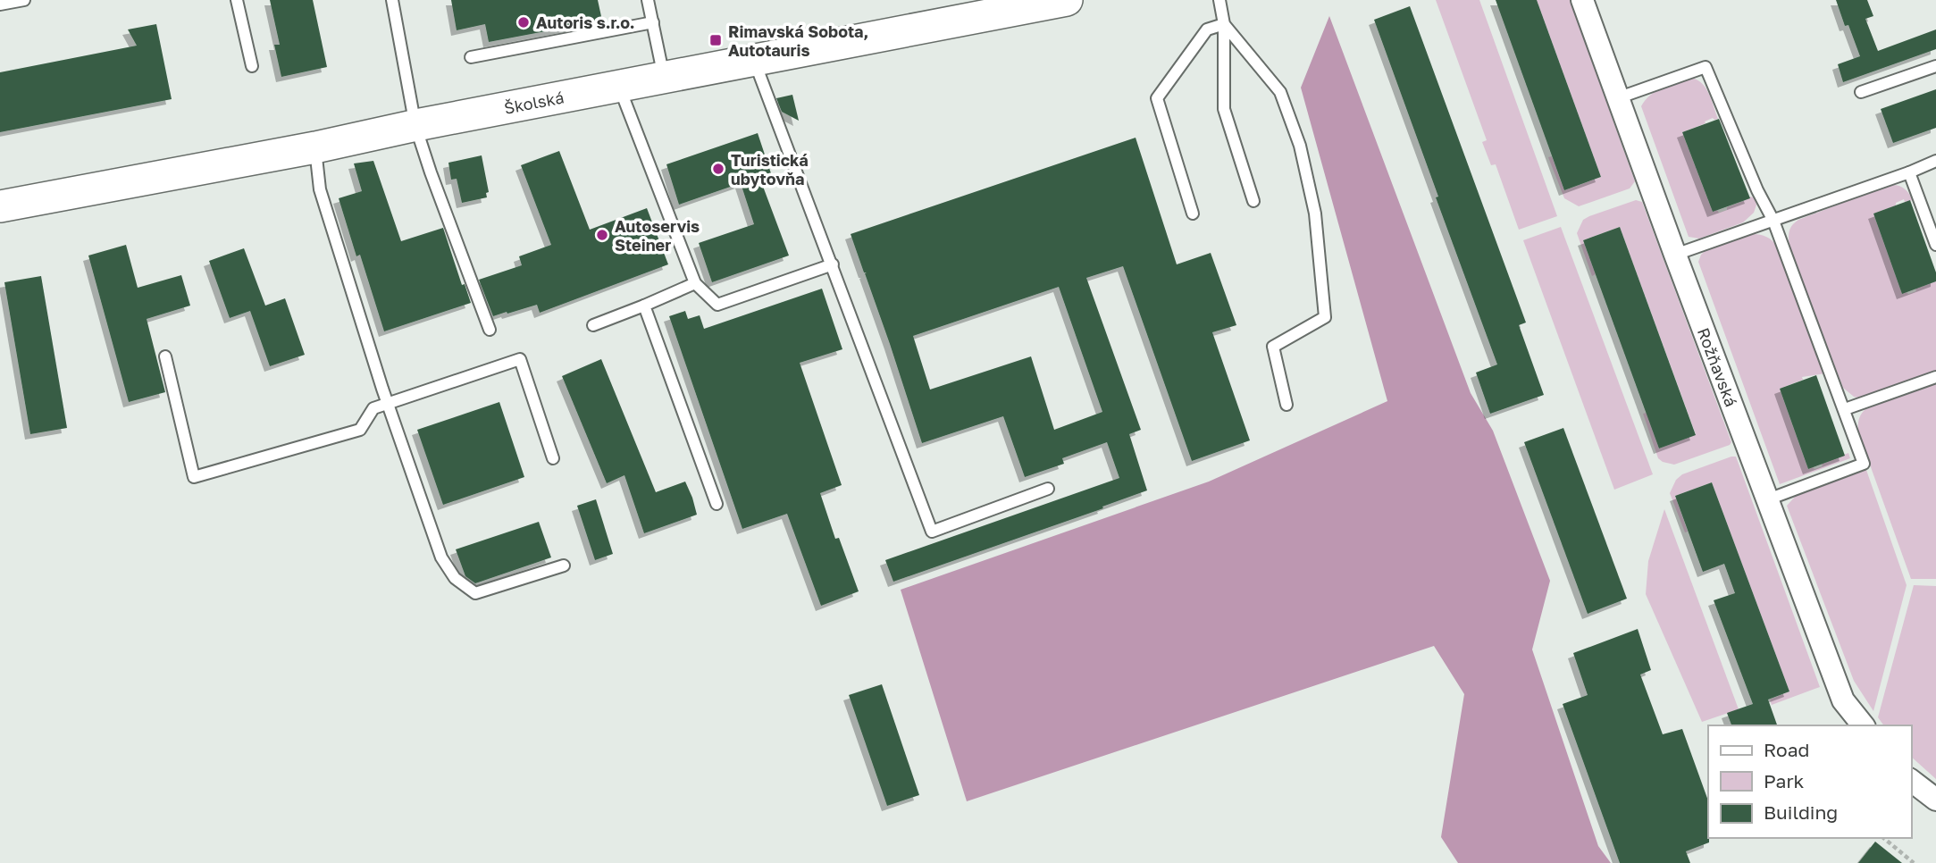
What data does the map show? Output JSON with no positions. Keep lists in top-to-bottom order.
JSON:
{
  "streets": {
    "main road": ["Školská"],
    "street": ["Rožňavská"]
  },
  "places": {
    "other": ["Autoris s.r.o.", "Turistická ubytovňa", "Autoservis Steiner"],
    "transit": ["Rimavská Sobota, Autotauris"]
  },
  "legend": ["Road", "Park", "Building"]
}
